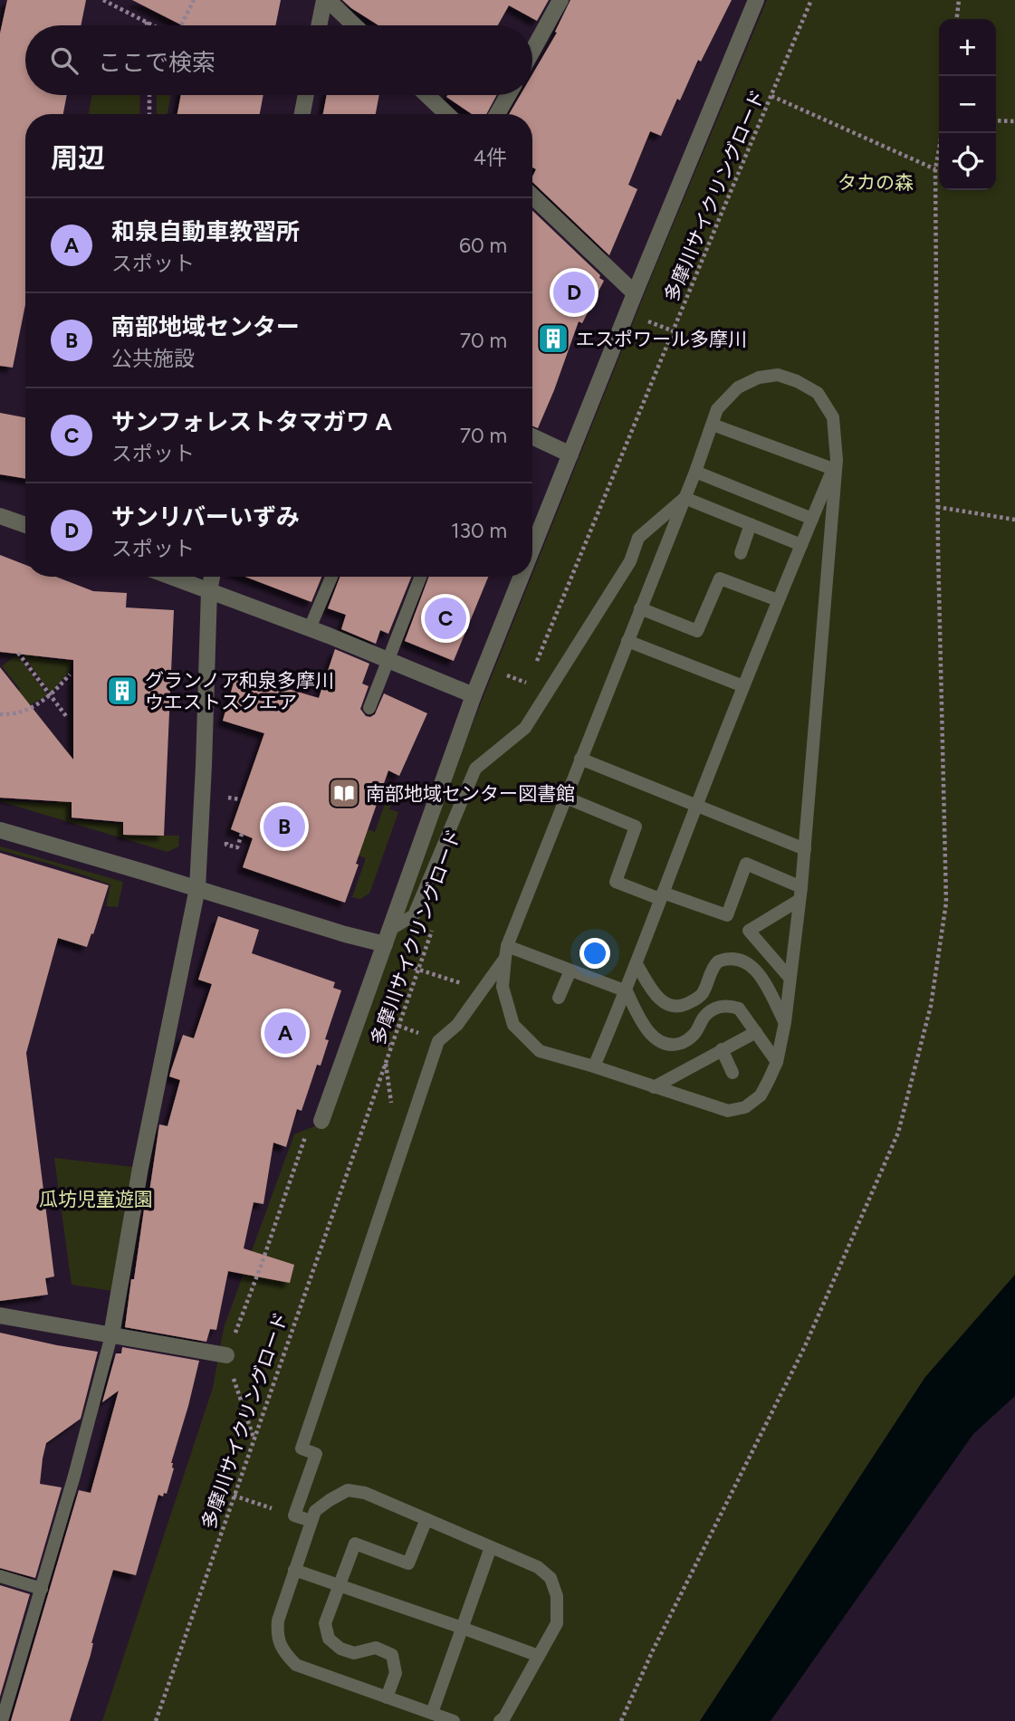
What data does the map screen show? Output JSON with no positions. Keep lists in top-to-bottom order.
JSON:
{
  "streets": {
    "path": ["多摩川サイクリングロード"]
  },
  "parks": ["タカの森", "瓜坊児童遊園"],
  "places": {
    "building": ["エスポワール多摩川", "グランノア和泉多摩川 ウエストスクエア"],
    "library": ["南部地域センター図書館"]
  },
  "page": {
    "map_buttons": ["+", "−"],
    "search": "ここで検索",
    "heading": ["周辺", "4件"],
    "list": [
      {
        "mark": "A",
        "name": "和泉自動車教習所",
        "note": "スポット",
        "value": "60 m"
      },
      {
        "mark": "B",
        "name": "南部地域センター",
        "note": "公共施設",
        "value": "70 m"
      },
      {
        "mark": "C",
        "name": "サンフォレストタマガワ A",
        "note": "スポット",
        "value": "70 m"
      },
      {
        "mark": "D",
        "name": "サンリバーいずみ",
        "note": "スポット",
        "value": "130 m"
      }
    ],
    "pins": [
      "D",
      "C",
      "B",
      "A"
    ]
  }
}
